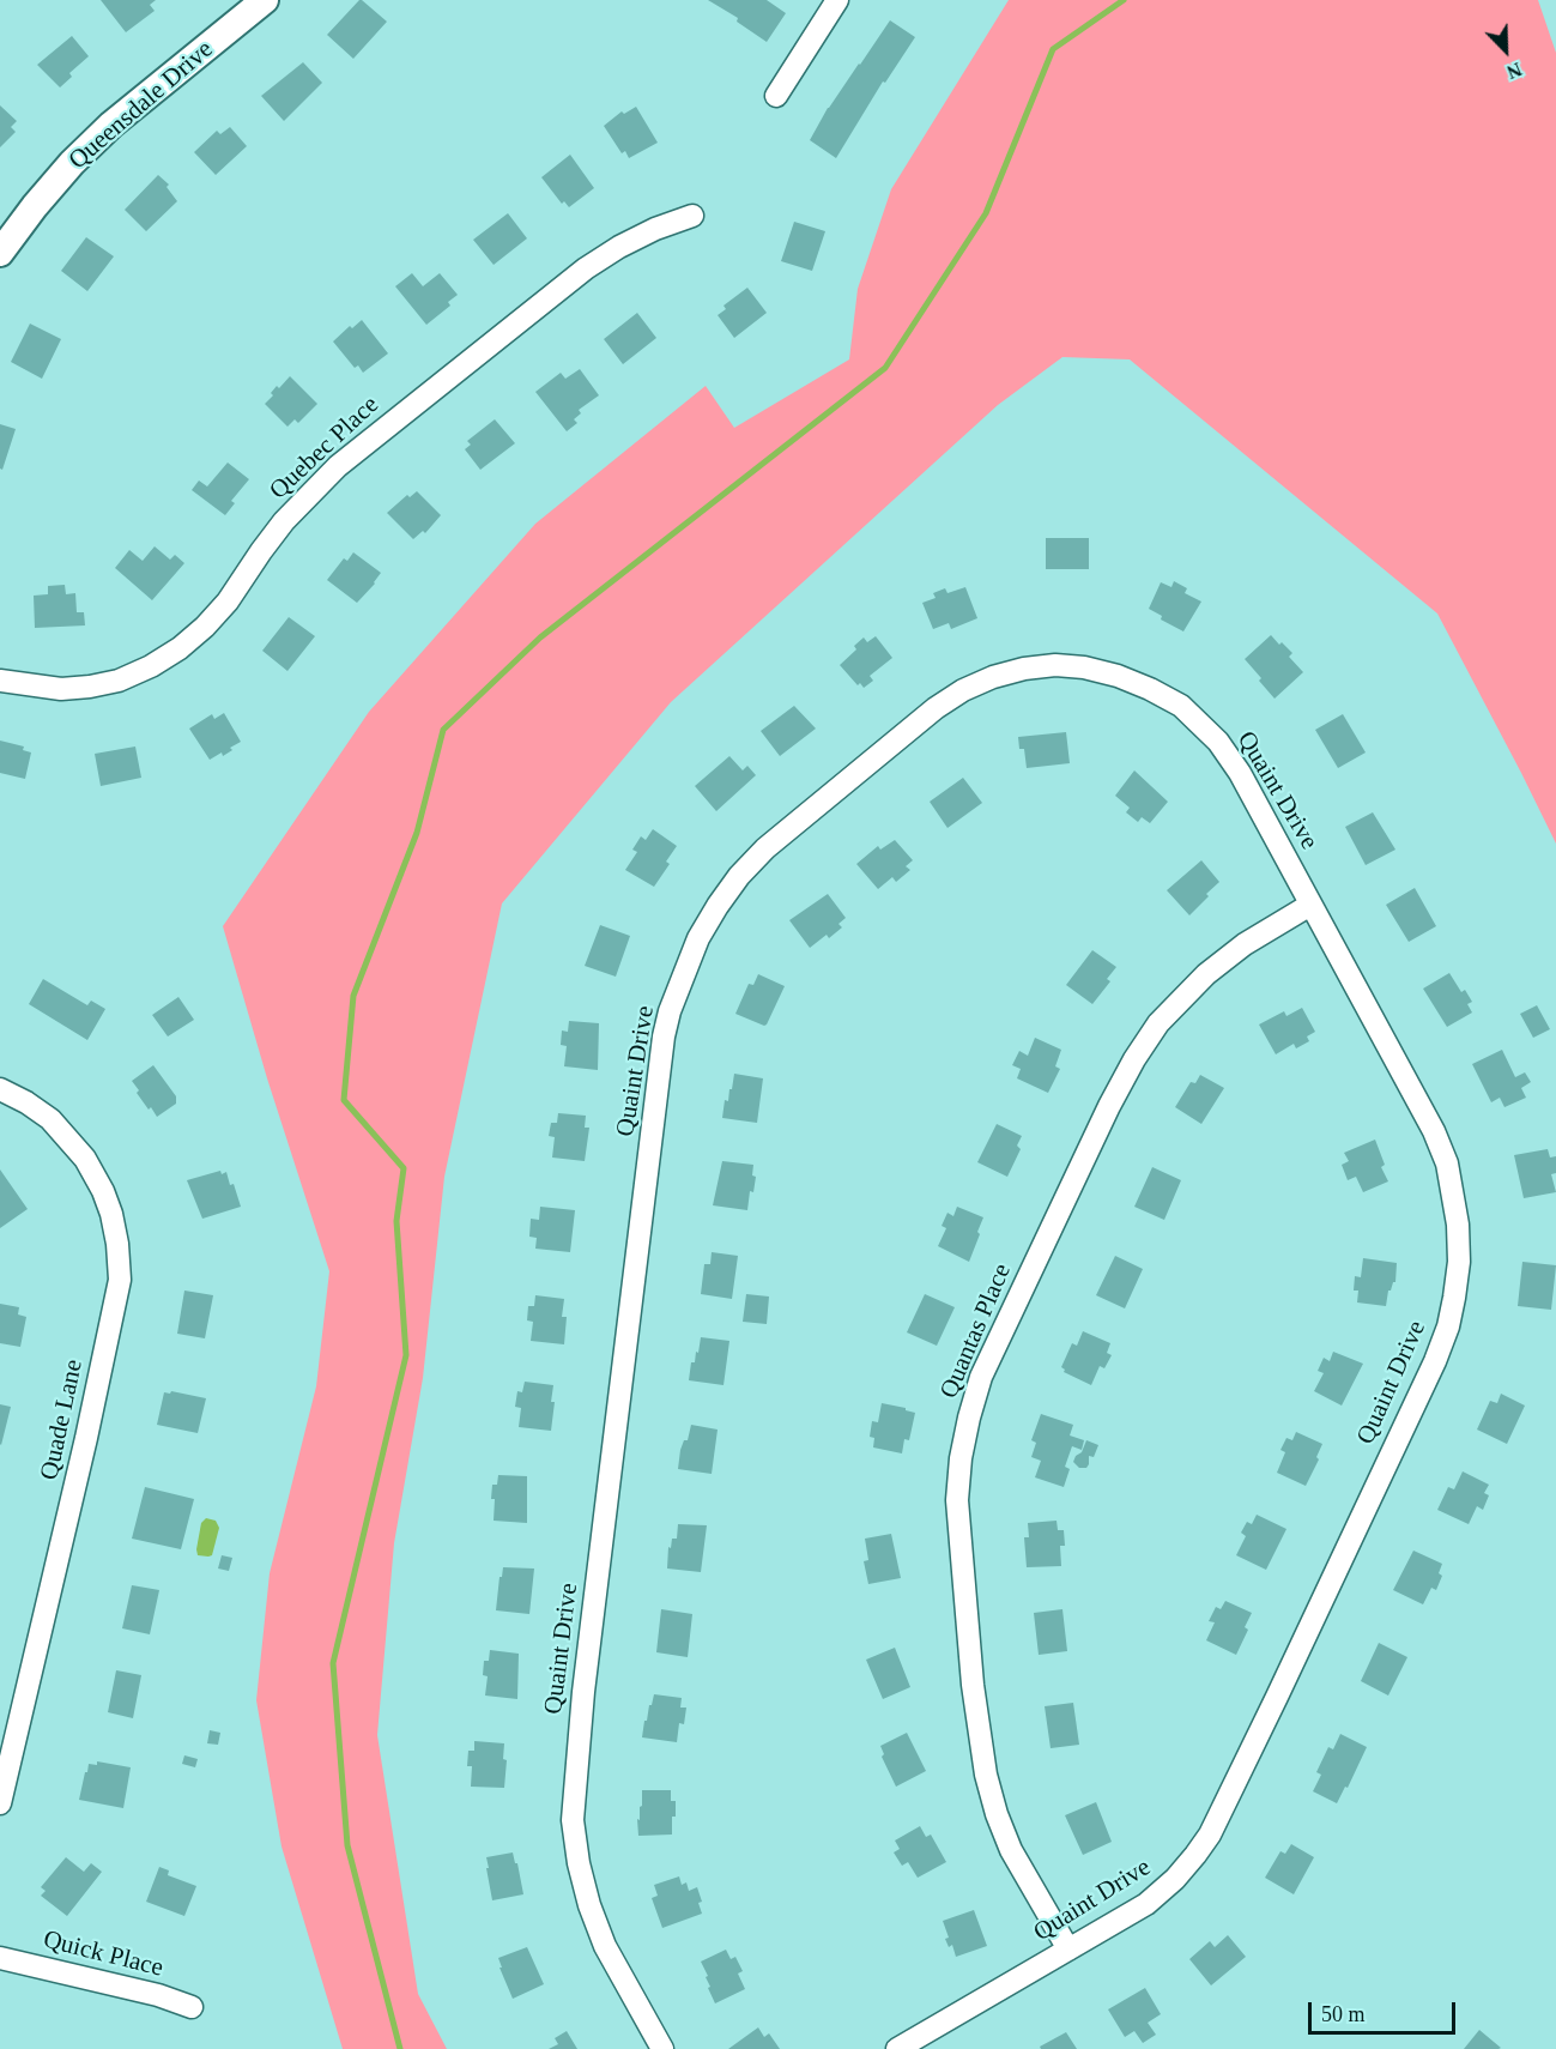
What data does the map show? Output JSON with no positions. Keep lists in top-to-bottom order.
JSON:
{
  "streets": {
    "street": [
      "Queensdale Drive",
      "Quebec Place",
      "Quaint Drive",
      "Quantas Place",
      "Quade Lane",
      "Quick Place"
    ]
  },
  "crossings": [
    ["Quaint Drive", "Quantas Place"]
  ],
  "scale_bar": "50 m",
  "north": "bottom right"
}
